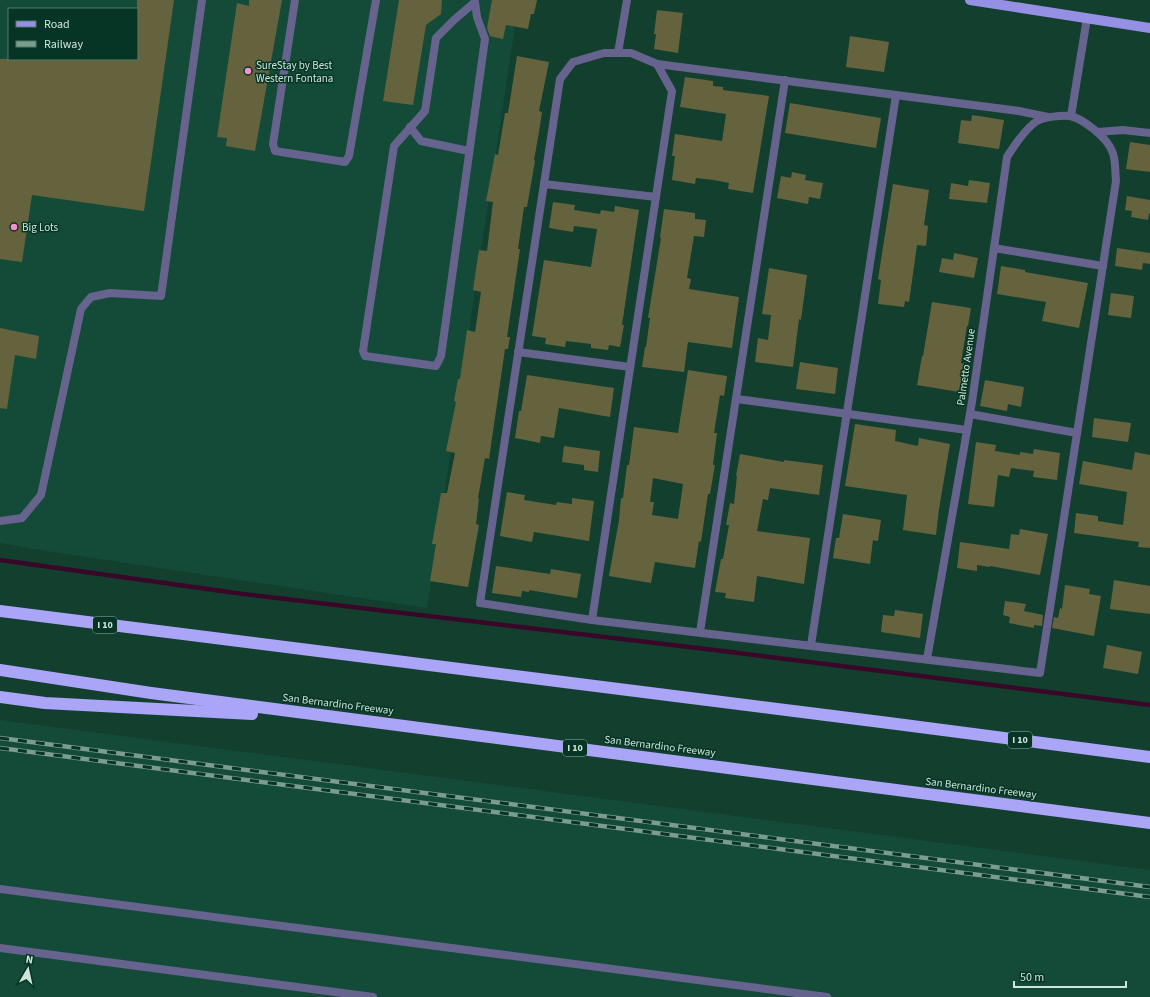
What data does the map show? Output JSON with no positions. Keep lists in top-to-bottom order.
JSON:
{
  "streets": {
    "highway": ["I 10", "San Bernardino Freeway"],
    "lane": ["Palmetto Avenue"]
  },
  "places": ["SureStay by Best Western Fontana", "Big Lots"],
  "legend": ["Road", "Railway"],
  "scale_bar": "50 m",
  "north": "top"
}
